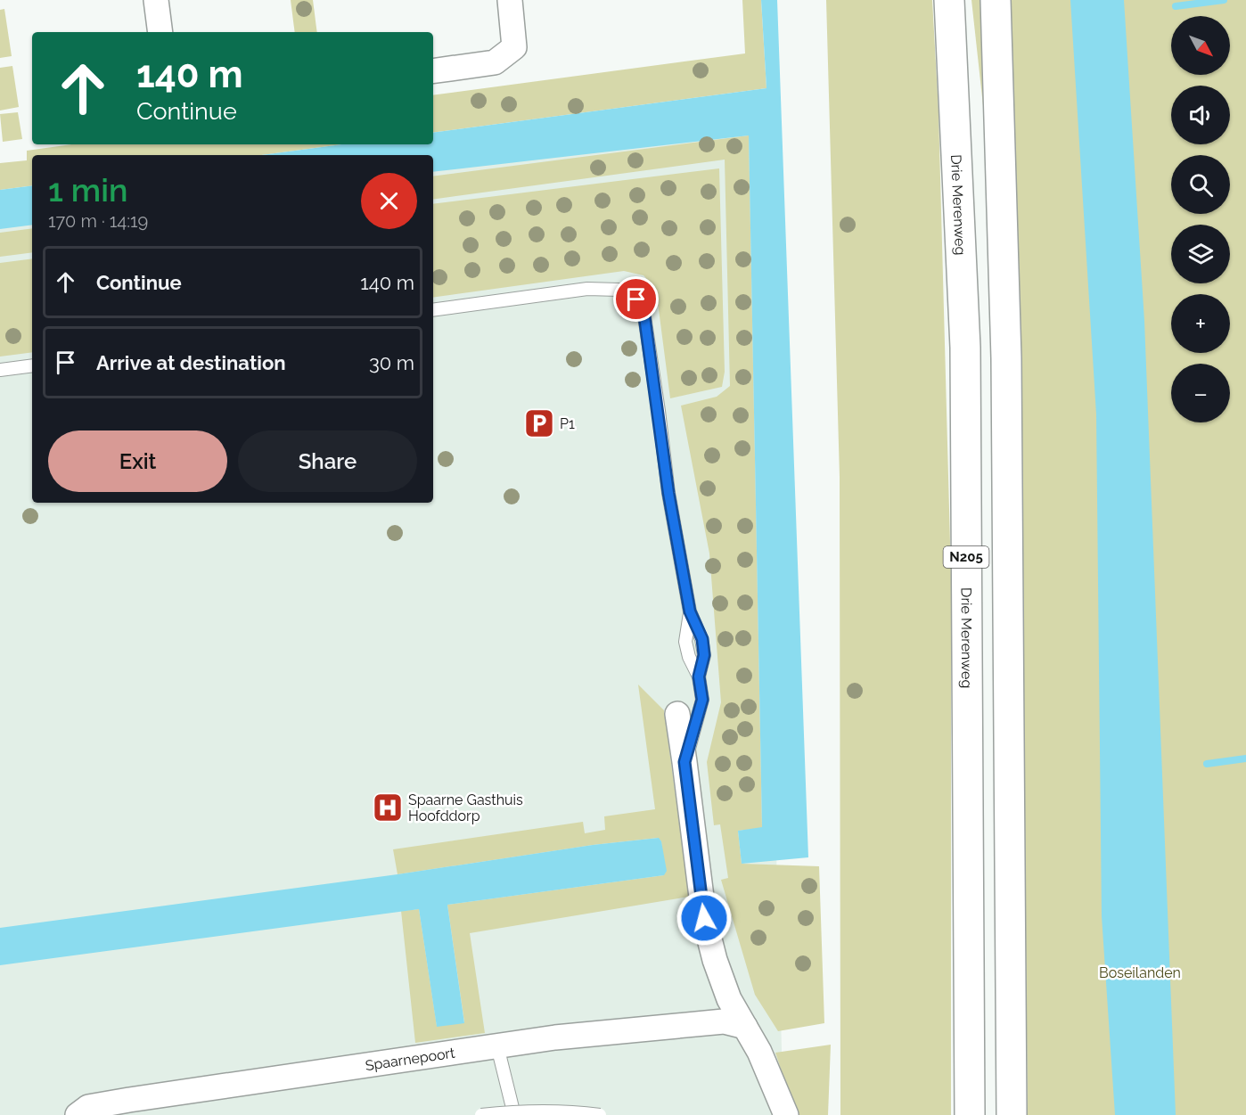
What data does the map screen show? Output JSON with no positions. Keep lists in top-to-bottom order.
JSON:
{
  "streets": {
    "highway": ["Drie Merenweg", "N205"],
    "street": ["Spaarnepoort"]
  },
  "parks": ["Boseilanden"],
  "places": {
    "parking": ["P1"],
    "hospital": ["Spaarne Gasthuis Hoofddorp"]
  },
  "north": "bottom right",
  "page": {
    "map_buttons": ["+", "−"],
    "turn": ["140 m", "Continue"],
    "heading": ["1 min", "170 m · 14:19"],
    "list": [
      {
        "name": "Continue",
        "value": "140 m"
      },
      {
        "name": "Arrive at destination",
        "value": "30 m"
      }
    ],
    "buttons": ["Exit", "Share"]
  }
}
